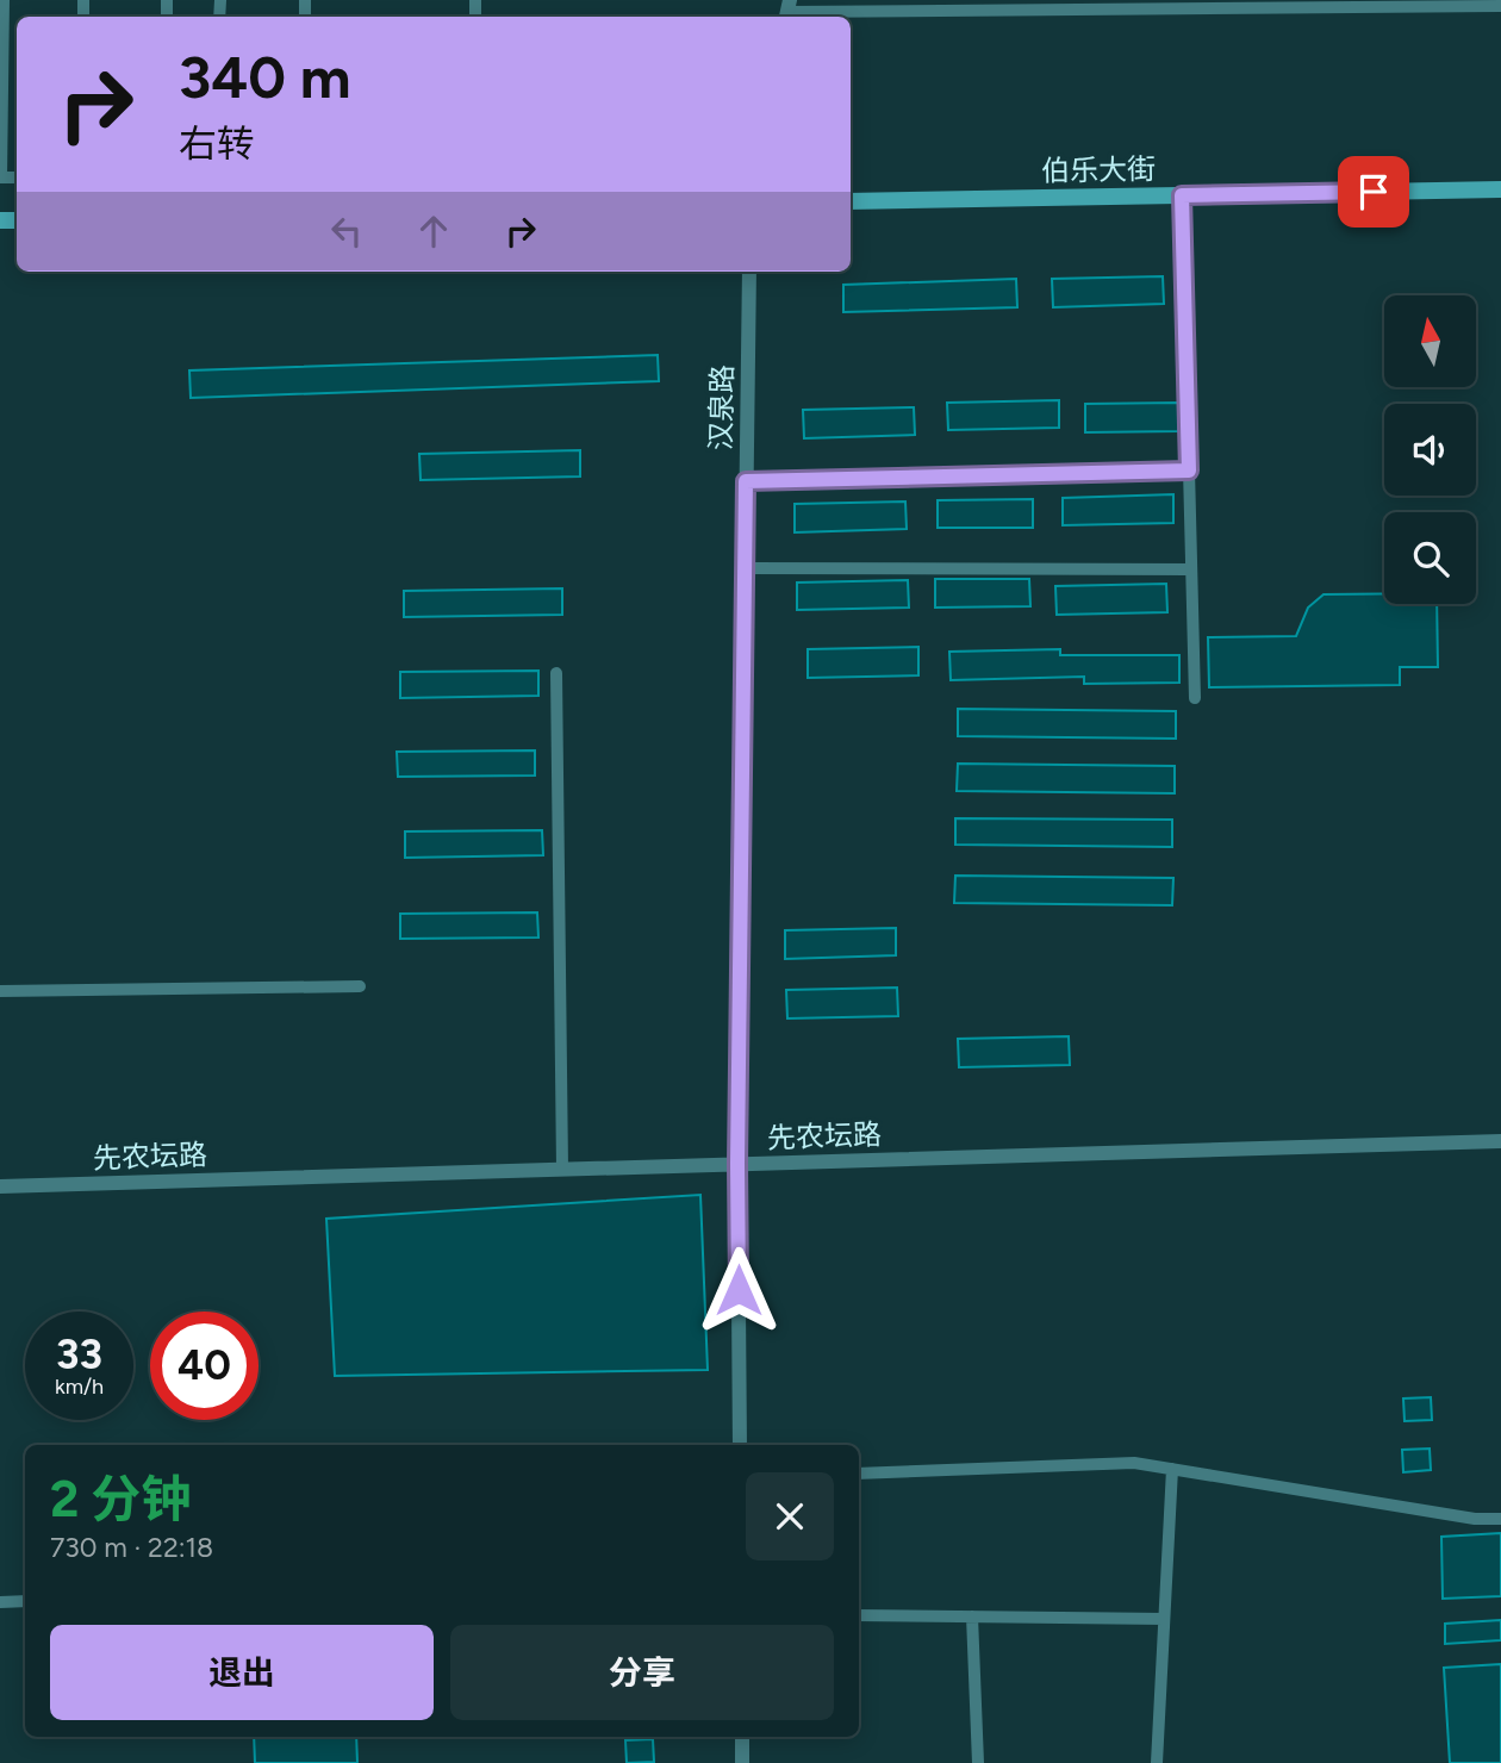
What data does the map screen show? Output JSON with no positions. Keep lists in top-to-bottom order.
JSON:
{
  "streets": {
    "main road": ["伯乐大街"],
    "street": ["汉泉路", "先农坛路"]
  },
  "crossings": [
    ["汉泉路", "先农坛路"]
  ],
  "north": "top",
  "page": {
    "turn": ["340 m", "右转"],
    "speed": "33 km/h",
    "limit": "40",
    "heading": ["2 分钟", "730 m · 22:18"],
    "buttons": ["退出", "分享"]
  }
}
